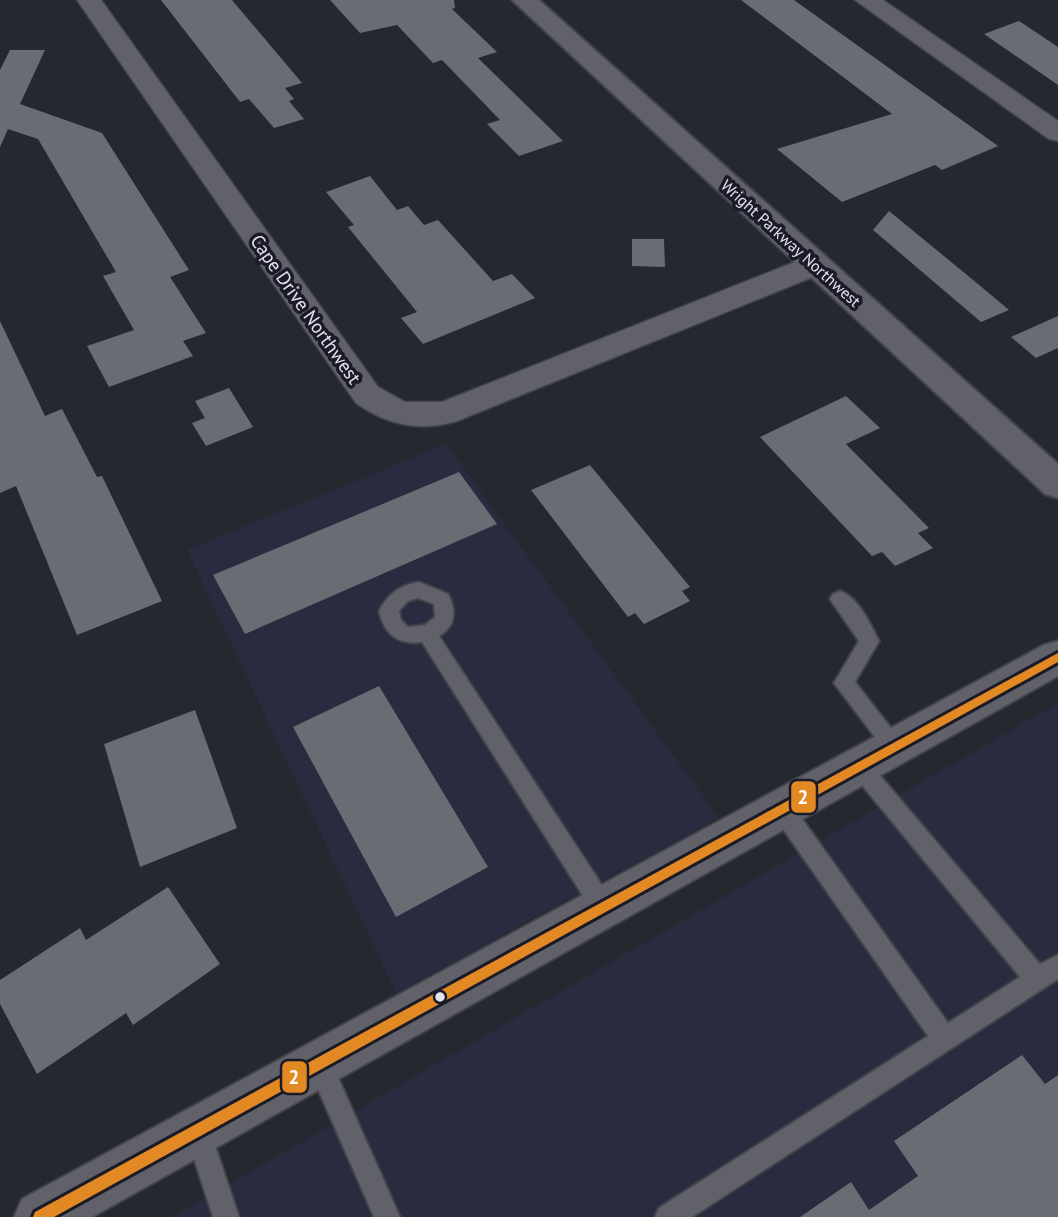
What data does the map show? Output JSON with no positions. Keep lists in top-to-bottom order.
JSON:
{
  "streets": {
    "street": ["Wright Parkway Northwest", "Cape Drive Northwest"]
  },
  "crossings": [
    ["Wright Parkway Northwest", "Cape Drive Northwest"]
  ],
  "lines": ["transit line 2"]
}
